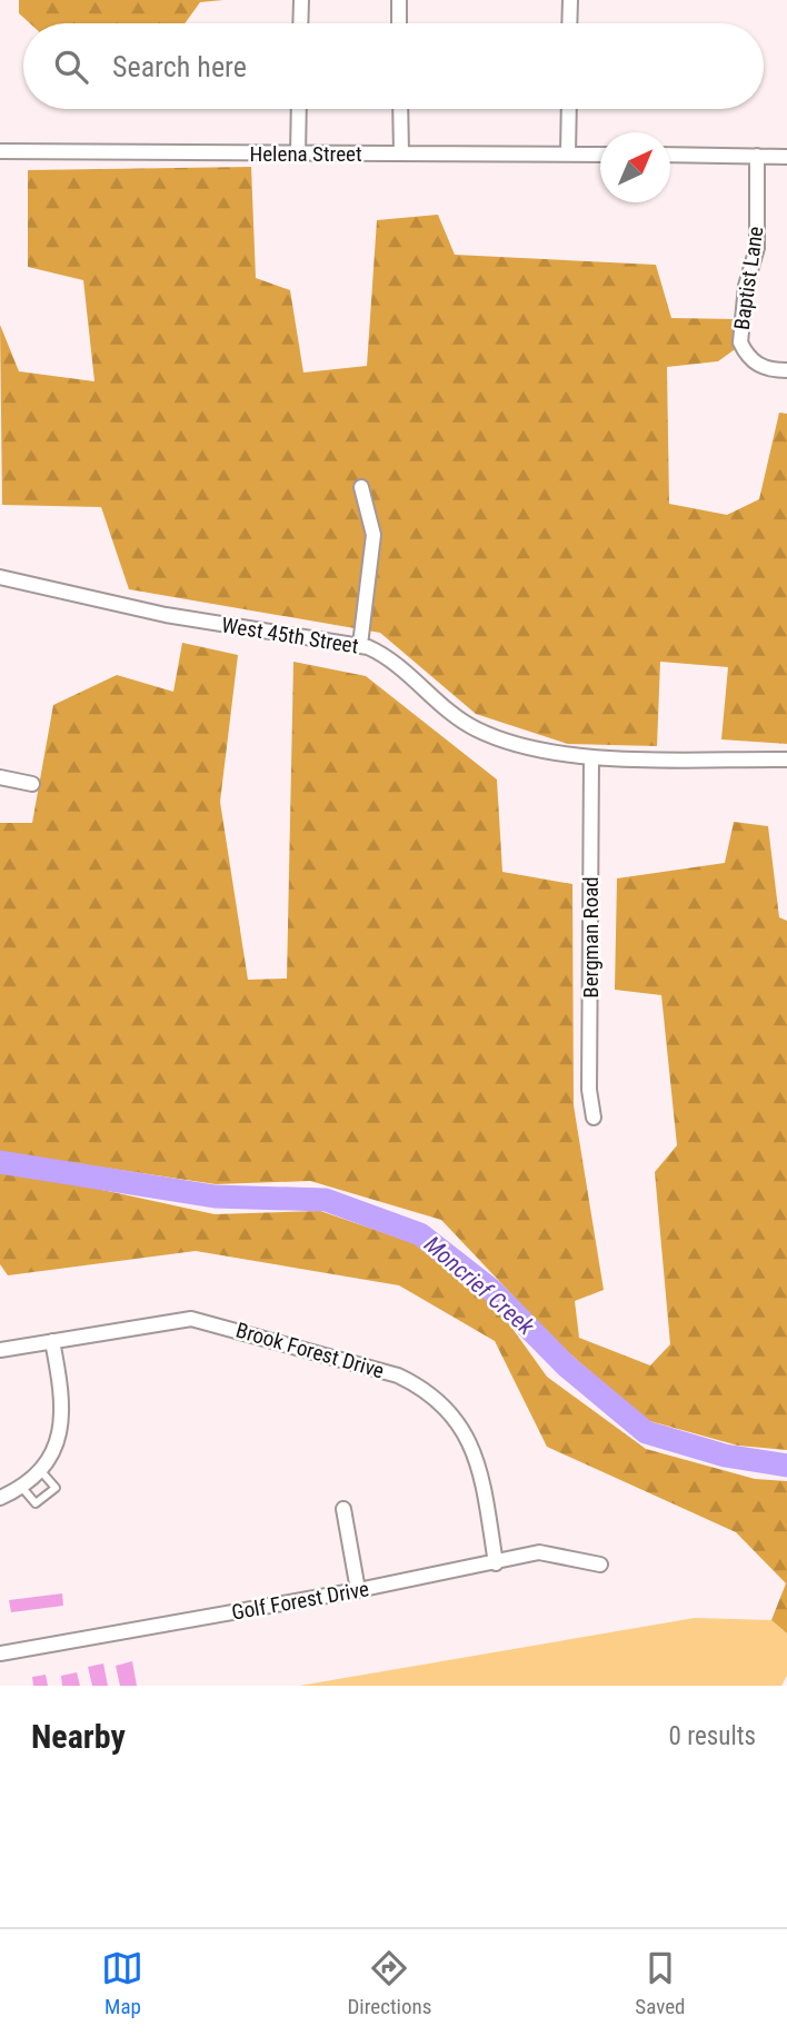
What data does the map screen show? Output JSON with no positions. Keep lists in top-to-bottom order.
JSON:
{
  "streets": {
    "street": [
      "Helena Street",
      "Baptist Lane",
      "West 45th Street",
      "Bergman Road",
      "Brook Forest Drive",
      "Golf Forest Drive"
    ]
  },
  "crossings": [
    ["West 45th Street", "Bergman Road"],
    ["Brook Forest Drive", "Golf Forest Drive"]
  ],
  "water": ["Moncrief Creek"],
  "north": "top right",
  "page": {
    "search": "Search here",
    "heading": ["Nearby", "0 results"],
    "nav": ["Map", "Directions", "Saved"]
  }
}
